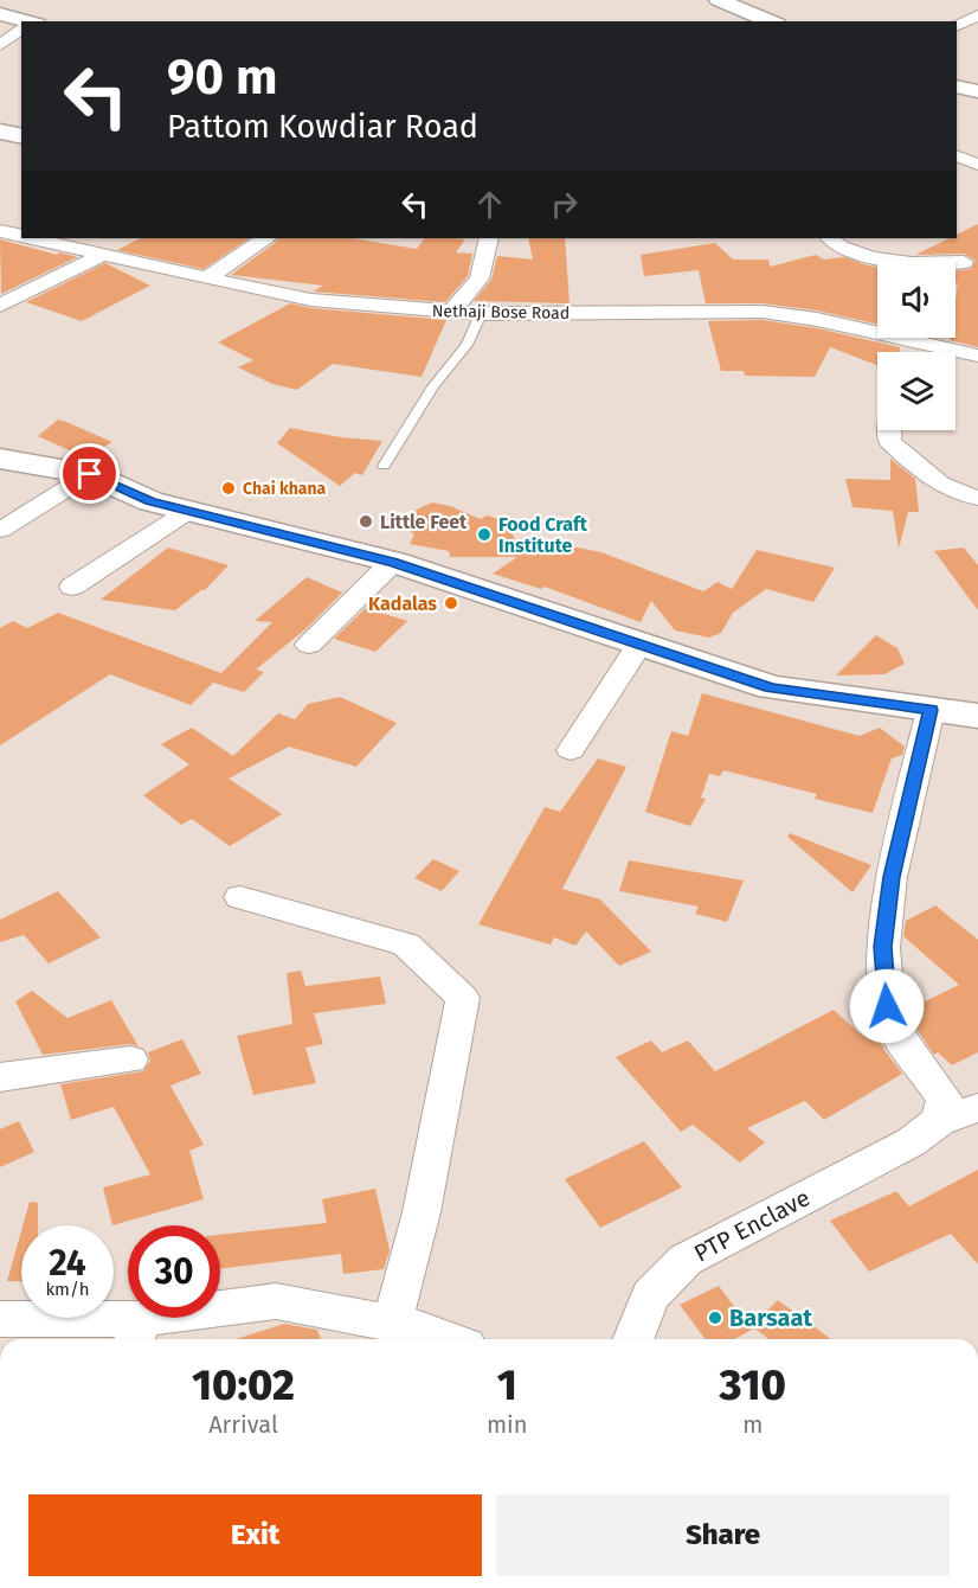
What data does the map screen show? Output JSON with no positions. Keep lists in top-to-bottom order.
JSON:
{
  "streets": {
    "street": ["Nethaji Bose Road", "PTP Enclave"]
  },
  "places": [
    "Chai khana",
    "Little Feet",
    "Food Craft Institute",
    "Kadalas",
    "Barsaat"
  ],
  "page": {
    "turn": ["90 m", "Pattom Kowdiar Road"],
    "speed": "24 km/h",
    "limit": "30",
    "eta": [
      "10:02",
      "Arrival",
      "1",
      "min",
      "310",
      "m"
    ],
    "buttons": ["Exit", "Share"]
  }
}
